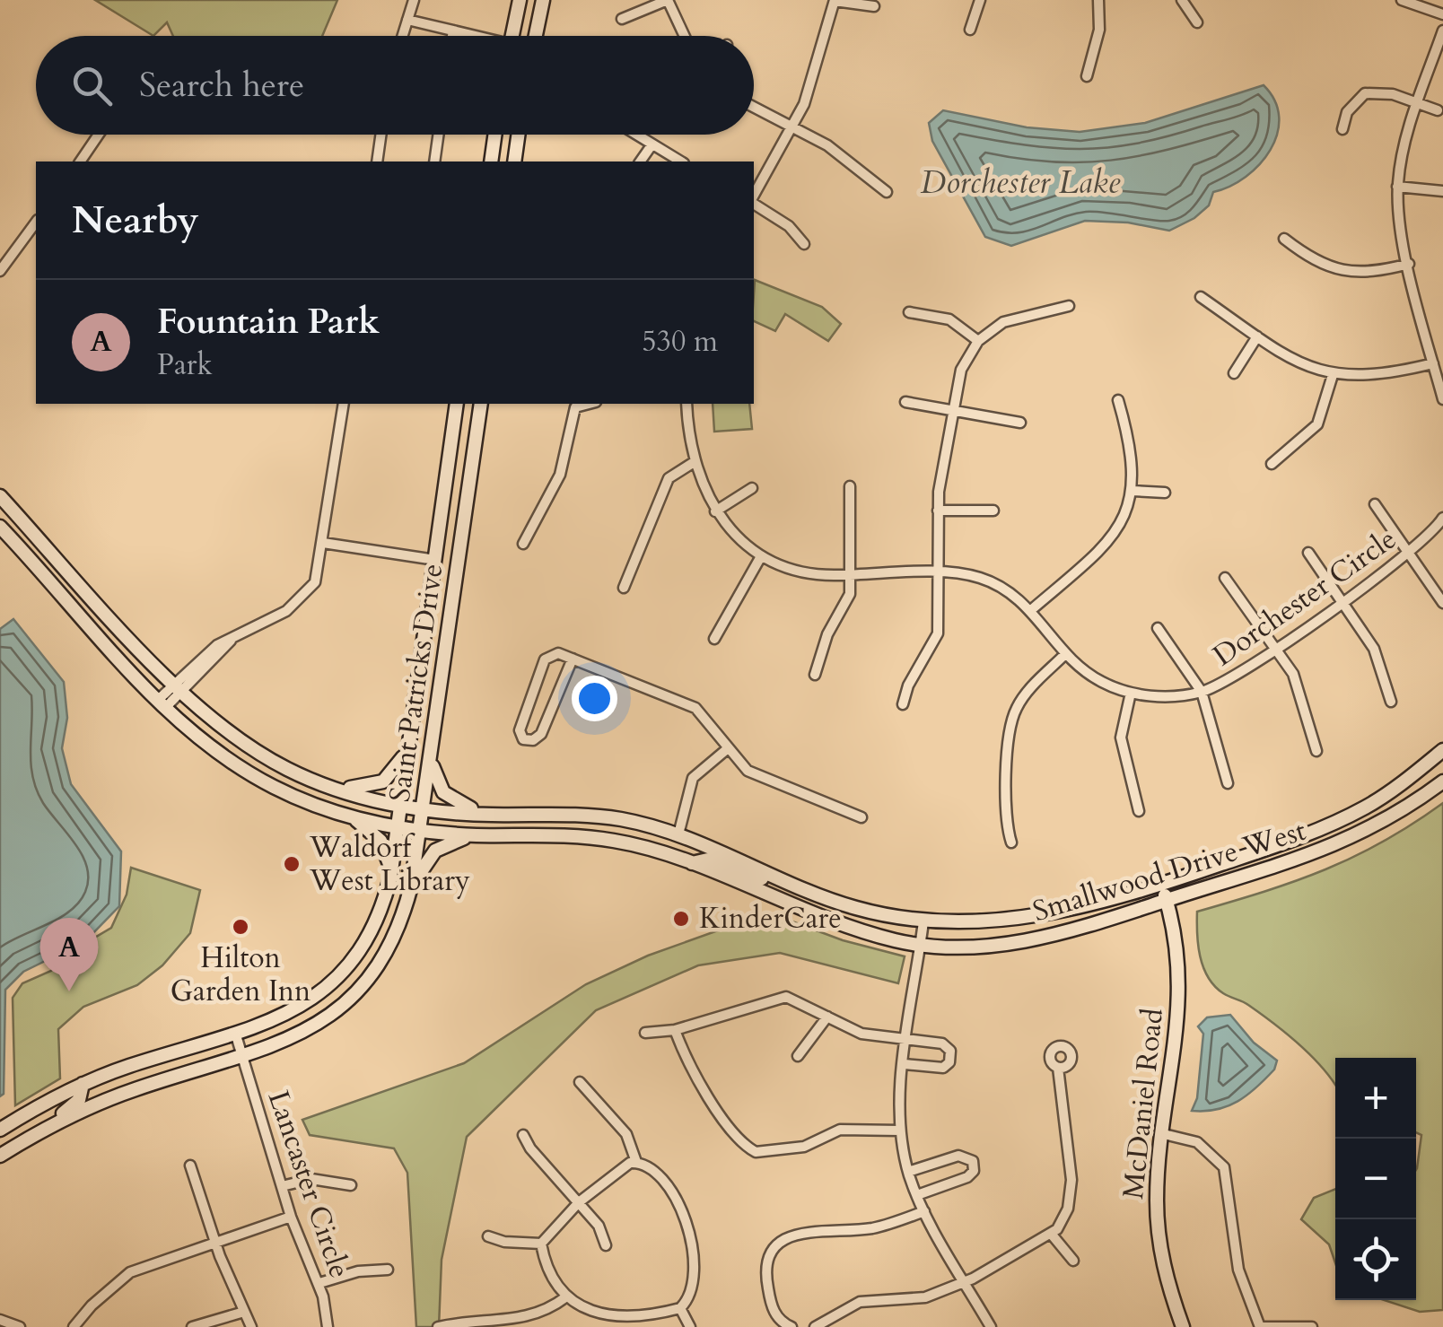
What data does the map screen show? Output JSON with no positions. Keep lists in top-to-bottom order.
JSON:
{
  "streets": {
    "main road": ["Saint Patricks Drive", "Smallwood Drive West", "McDaniel Road"],
    "street": ["Dorchester Circle", "Lancaster Circle"]
  },
  "crossings": [
    ["Saint Patricks Drive", "Smallwood Drive West"],
    ["Saint Patricks Drive", "Lancaster Circle"],
    ["Smallwood Drive West", "McDaniel Road"]
  ],
  "water": ["Dorchester Lake"],
  "places": ["Waldorf West Library", "KinderCare", "Hilton Garden Inn"],
  "page": {
    "search": "Search here",
    "heading": "Nearby",
    "list": [
      {
        "mark": "A",
        "name": "Fountain Park",
        "note": "Park",
        "value": "530 m"
      }
    ],
    "pins": "A",
    "map_buttons": ["+", "−"]
  }
}
